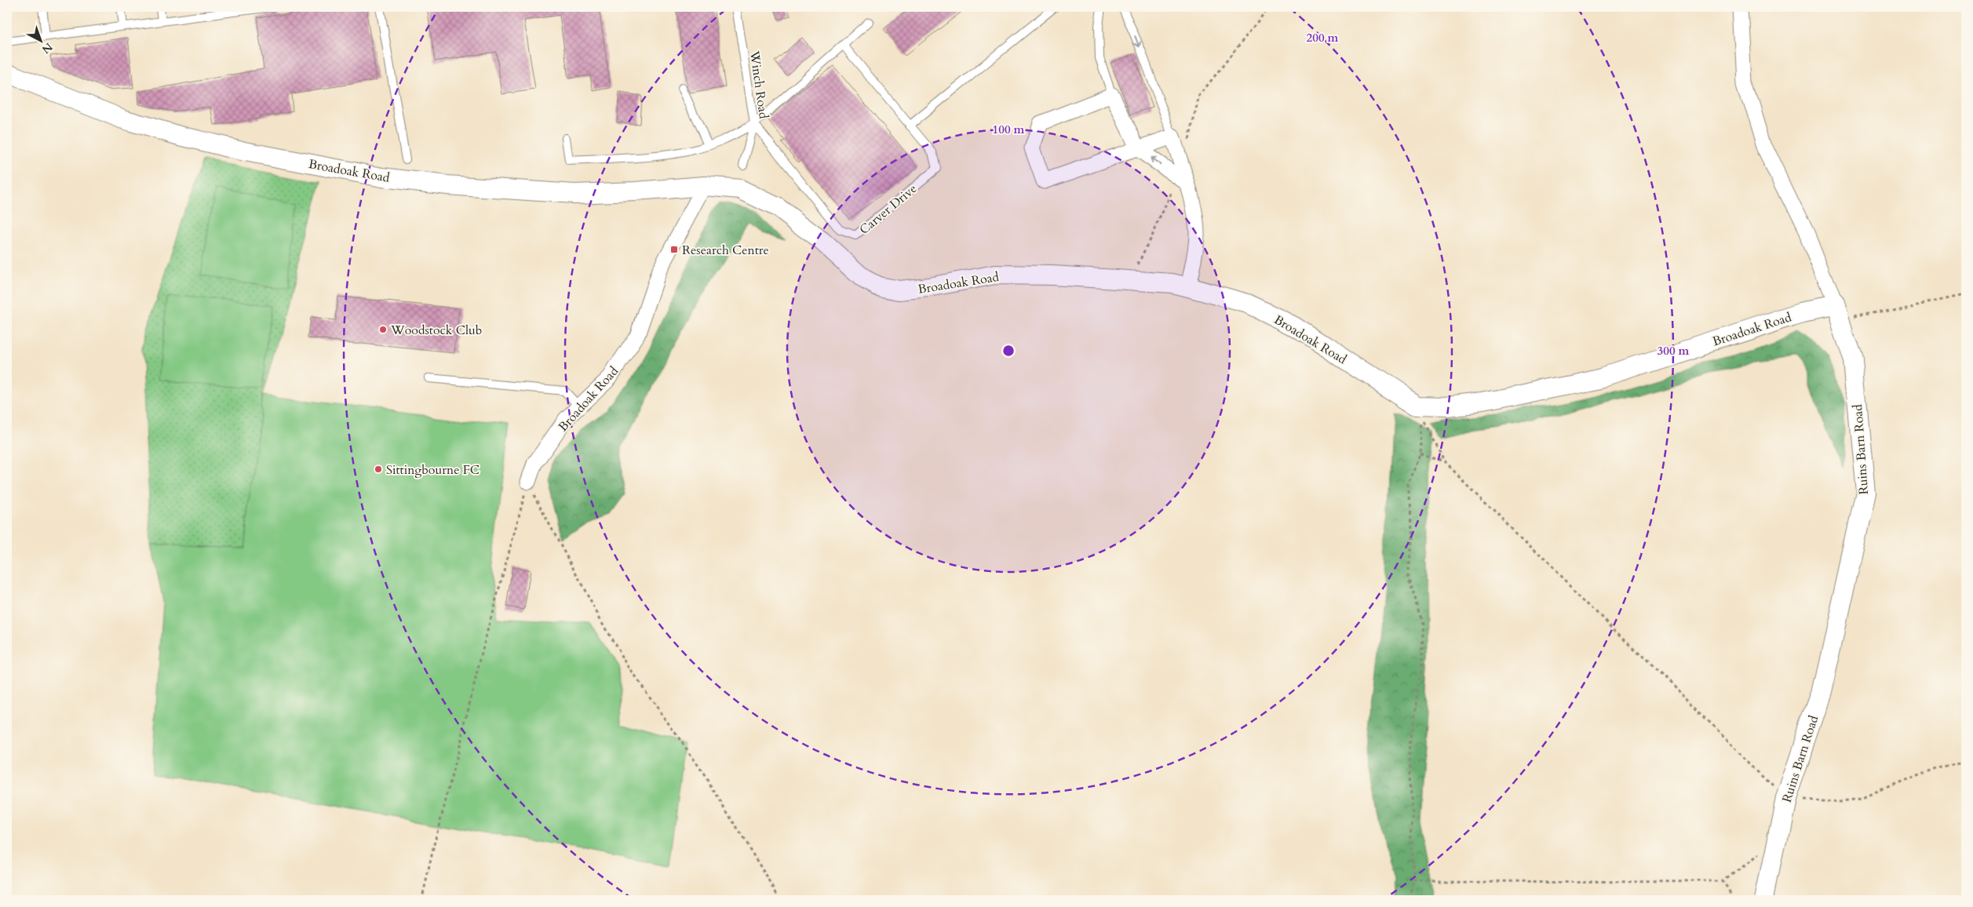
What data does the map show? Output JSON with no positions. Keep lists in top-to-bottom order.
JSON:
{
  "streets": {
    "street": ["Broadoak Road", "Ruins Barn Road"],
    "lane": ["Winch Road", "Carver Drive"]
  },
  "crossings": [
    ["Winch Road", "Carver Drive"],
    ["Broadoak Road", "Ruins Barn Road"]
  ],
  "places": {
    "transit": ["Research Centre"],
    "other": ["Woodstock Club", "Sittingbourne FC"]
  },
  "north": "bottom right",
  "rings": ["200 m", "100 m", "300 m"]
}
